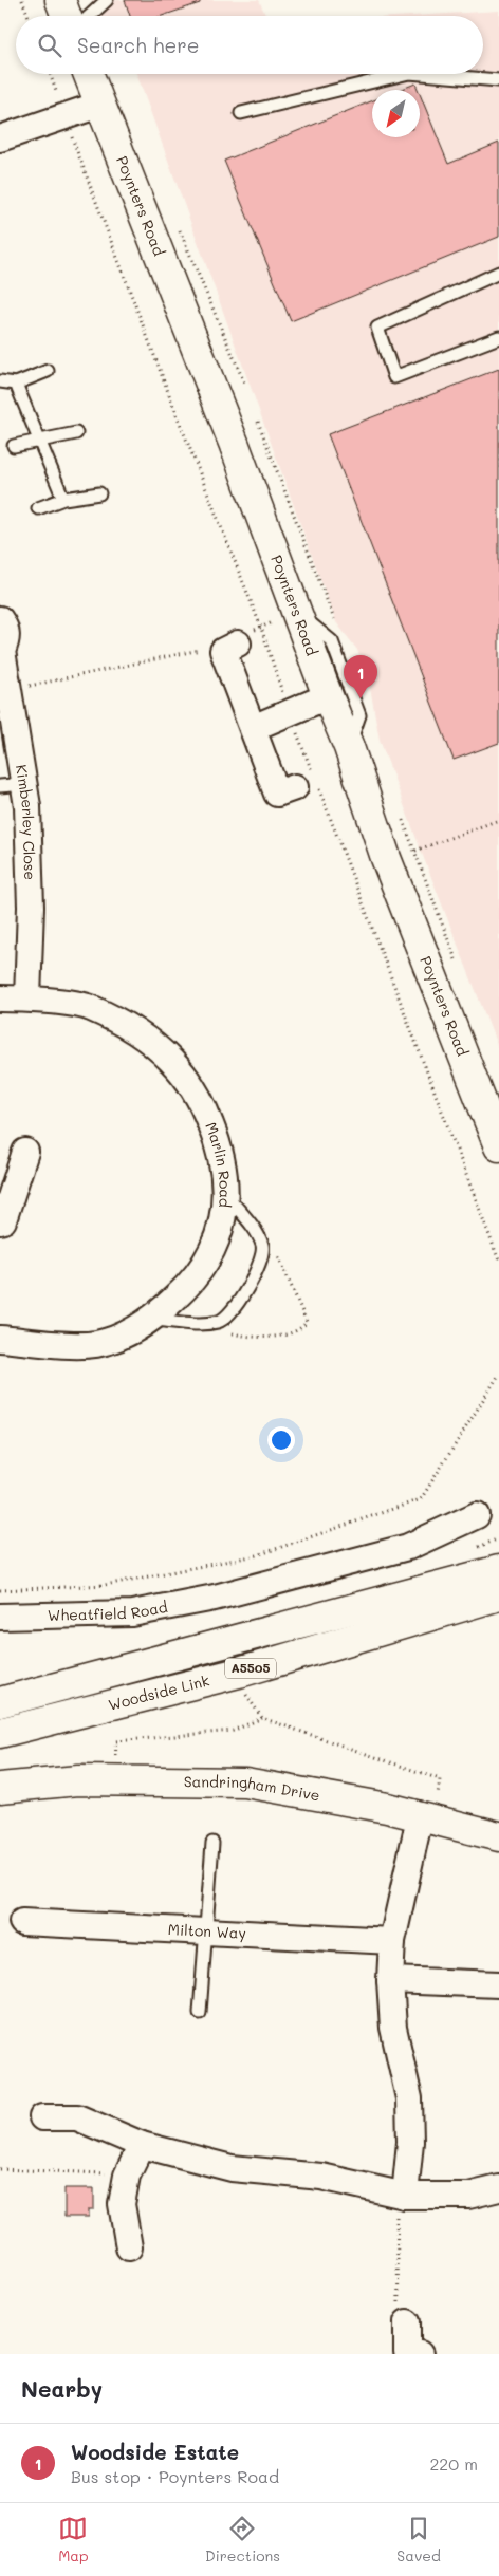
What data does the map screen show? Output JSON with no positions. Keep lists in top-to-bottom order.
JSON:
{
  "streets": {
    "street": [
      "Poynters Road",
      "Kimberley Close",
      "Marlin Road",
      "Wheatfield Road",
      "A5505",
      "Woodside Link",
      "Sandringham Drive",
      "Milton Way"
    ]
  },
  "crossings": [
    ["Kimberley Close", "Marlin Road"]
  ],
  "north": "bottom left",
  "page": {
    "search": "Search here",
    "pins": "1",
    "heading": "Nearby",
    "list": [
      {
        "mark": "1",
        "name": "Woodside Estate",
        "note": "Bus stop · Poynters Road",
        "value": "220 m"
      }
    ],
    "nav": ["Map", "Directions", "Saved"]
  }
}
